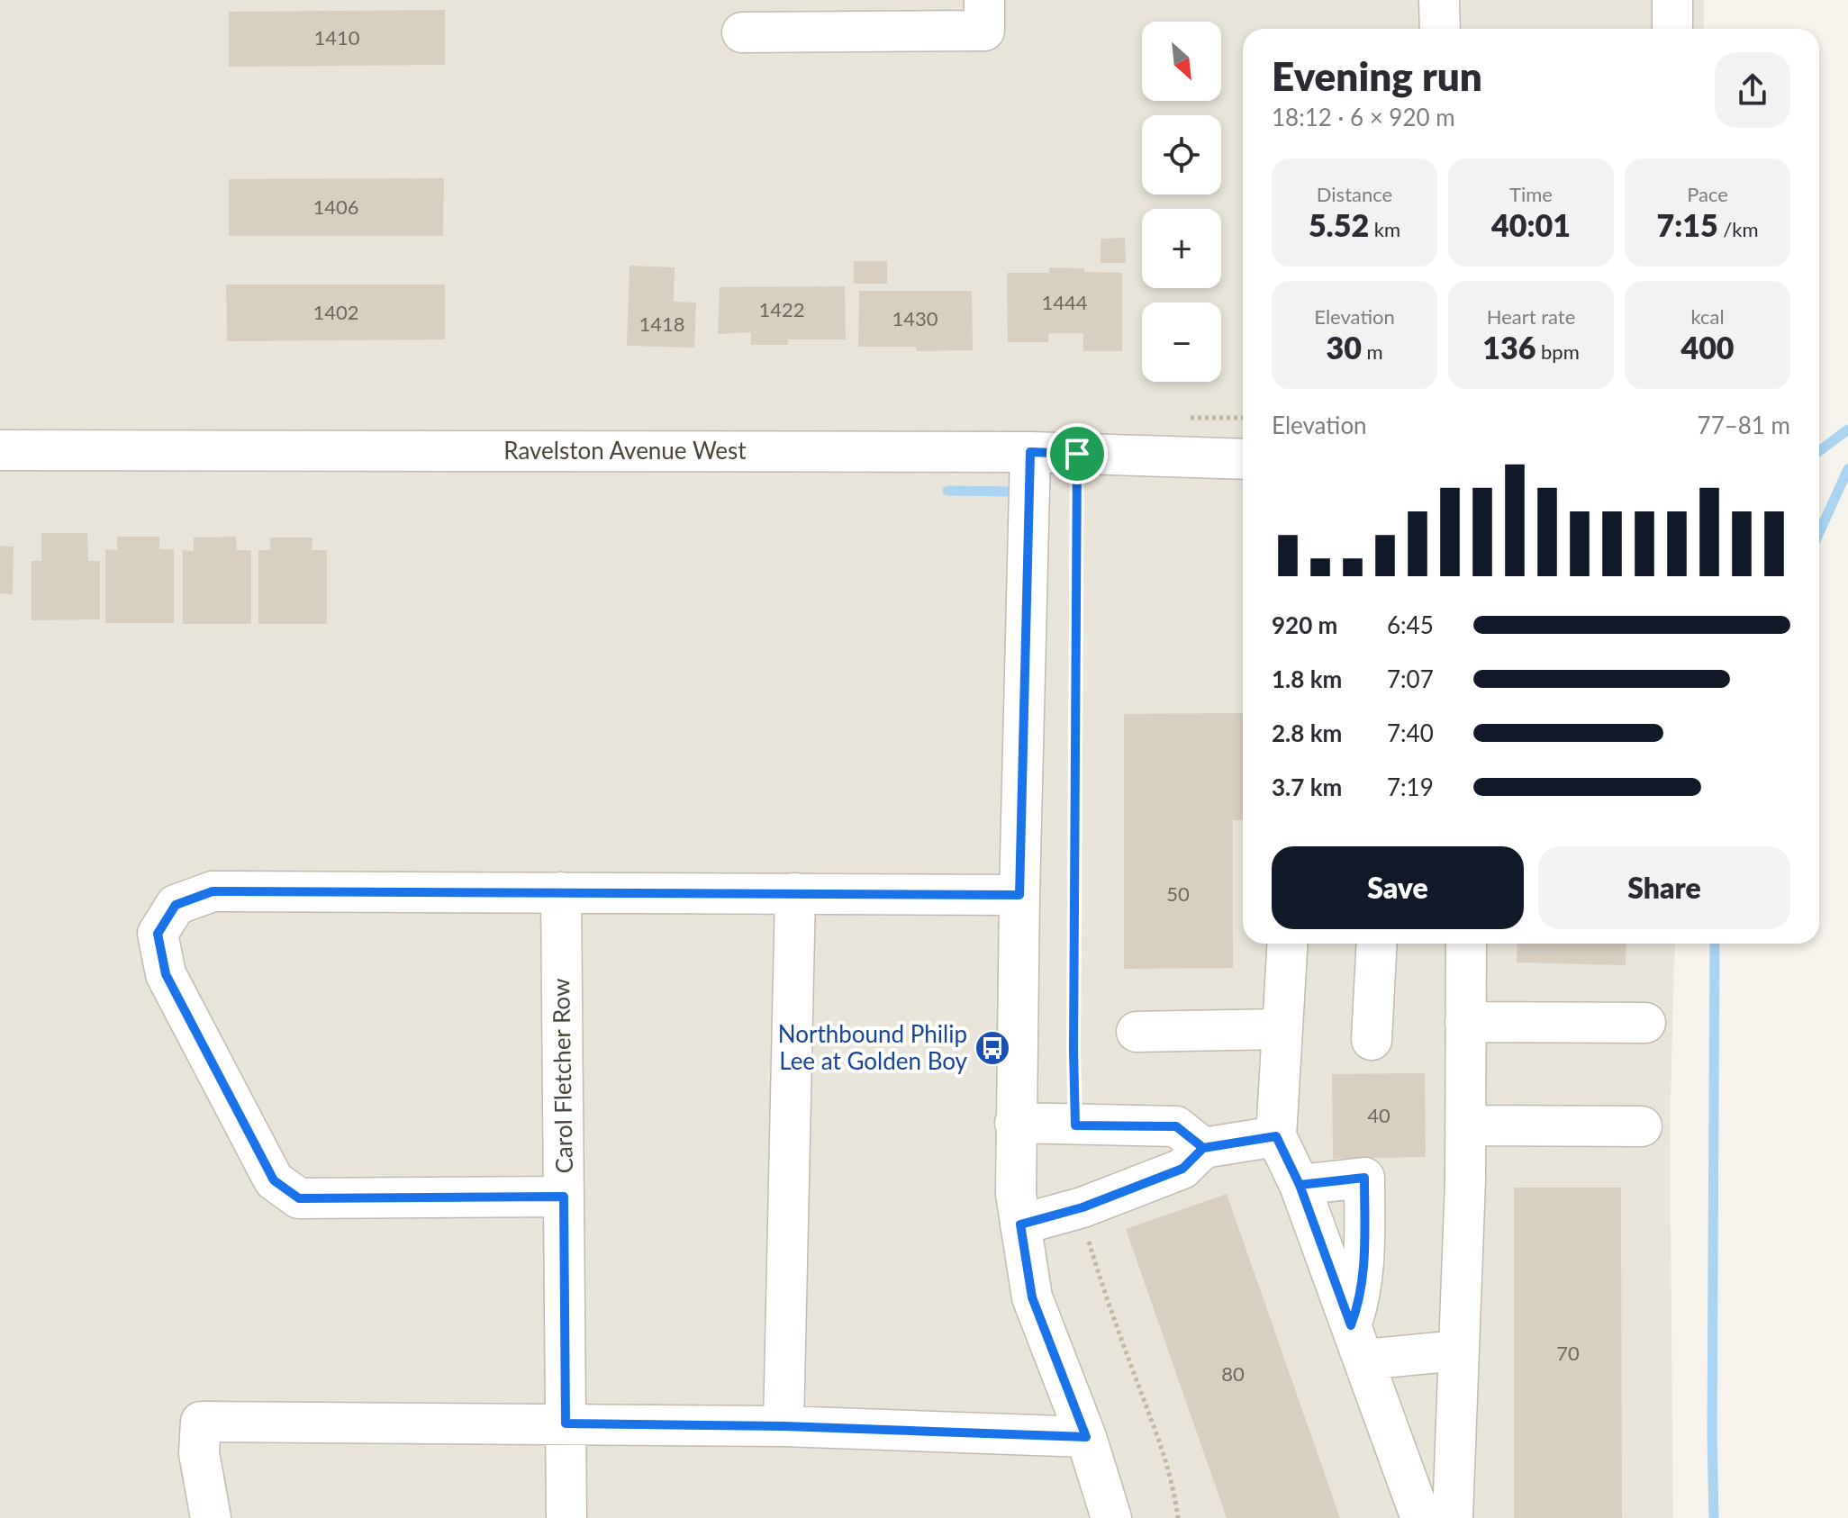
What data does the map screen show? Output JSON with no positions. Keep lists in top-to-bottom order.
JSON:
{
  "streets": {
    "street": ["Ravelston Avenue West", "Carol Fletcher Row"]
  },
  "places": {
    "bus stop": ["Northbound Philip Lee at Golden Boy"]
  },
  "house_numbers": [
    "1410",
    "1406",
    "1444",
    "1422",
    "1402",
    "1430",
    "1418",
    "50",
    "40",
    "70",
    "80"
  ],
  "north": "bottom right",
  "page": {
    "map_buttons": ["+", "−"],
    "heading": ["Evening run", "18:12 · 6 × 920 m"],
    "stats": [
      ["Distance", "5.52 km"],
      ["Time", "40:01"],
      ["Pace", "7:15 /km"],
      ["Elevation", "30 m"],
      ["Heart rate", "136 bpm"],
      ["kcal", "400"]
    ],
    "chart": ["Elevation", "77–81 m"],
    "list": [
      {
        "name": "920 m",
        "note": "6:45"
      },
      {
        "name": "1.8 km",
        "note": "7:07"
      },
      {
        "name": "2.8 km",
        "note": "7:40"
      },
      {
        "name": "3.7 km",
        "note": "7:19"
      }
    ],
    "buttons": ["Save", "Share"]
  }
}
